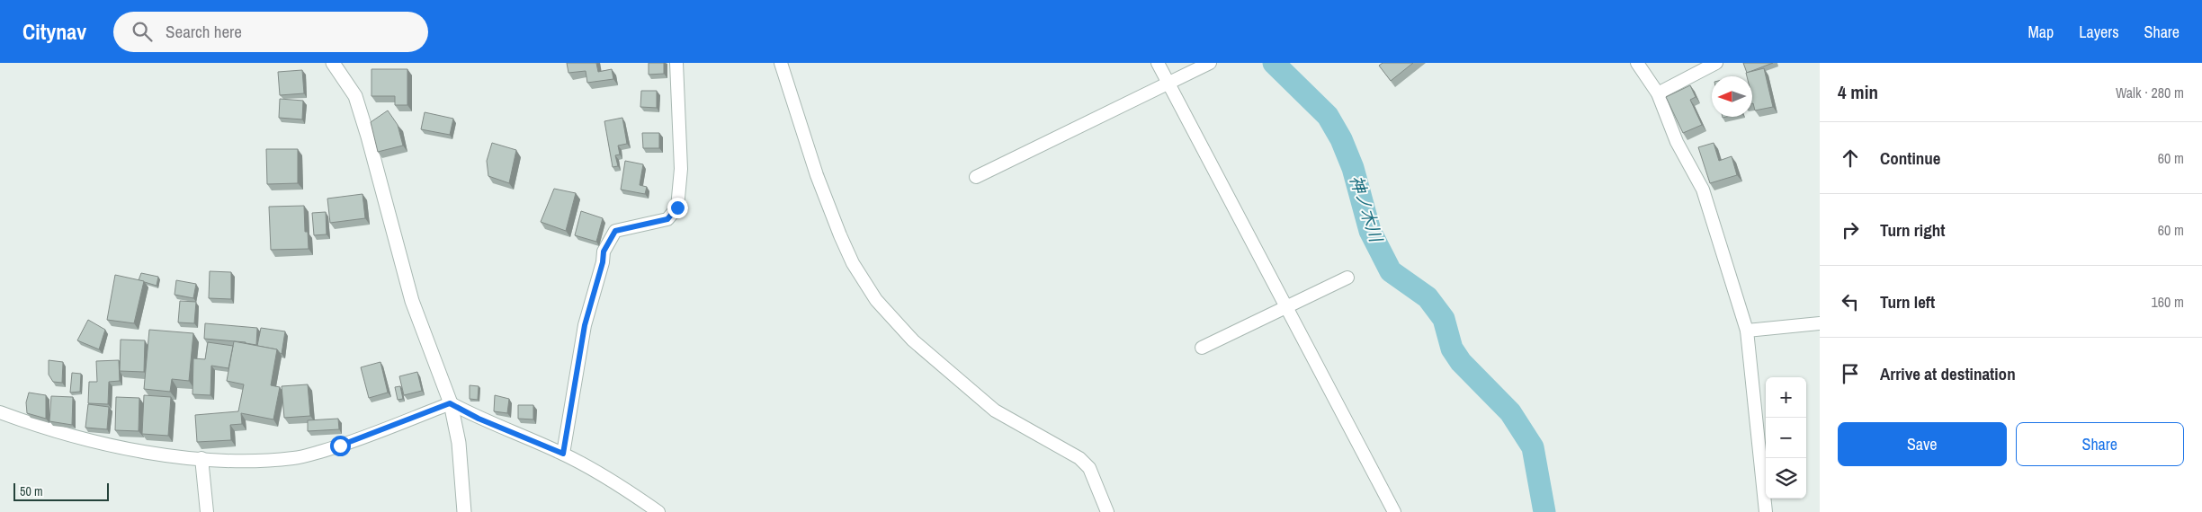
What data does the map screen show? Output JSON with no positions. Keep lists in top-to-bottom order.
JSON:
{
  "water": ["神ノ木川"],
  "scale_bar": "50 m",
  "north": "left",
  "page": {
    "header": "Citynav",
    "search": "Search here",
    "nav": ["Map", "Layers", "Share"],
    "heading": ["4 min", "Walk · 280 m"],
    "list": [
      ["Continue", "60 m"],
      ["Turn right", "60 m"],
      ["Turn left", "160 m"],
      "Arrive at destination"
    ],
    "map_buttons": ["+", "−"],
    "buttons": ["Save", "Share"],
    "scale": "50 m"
  }
}
